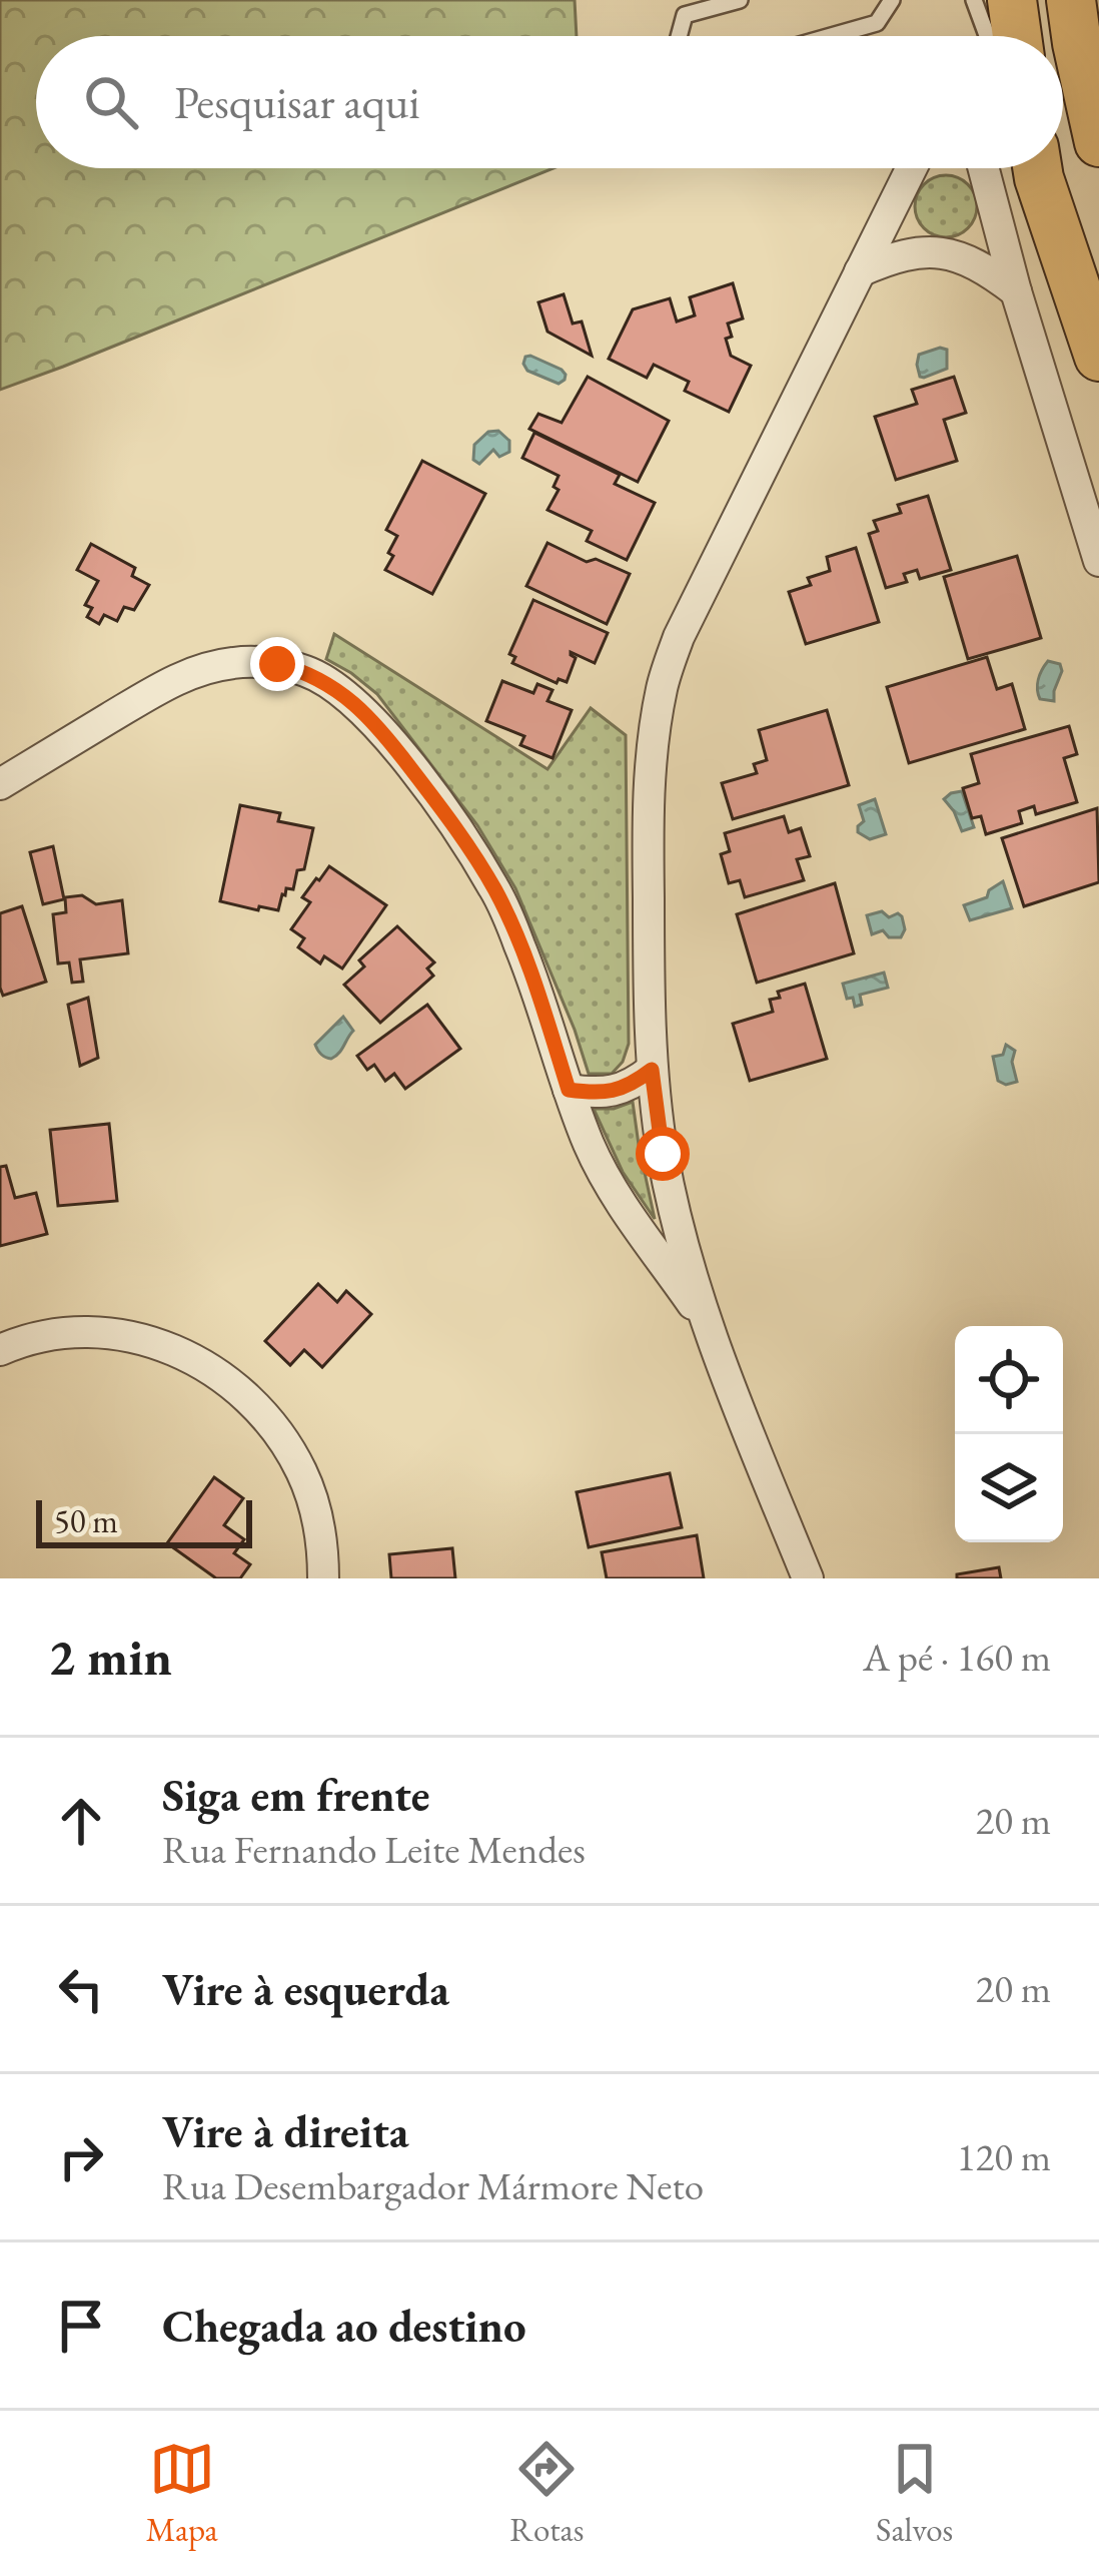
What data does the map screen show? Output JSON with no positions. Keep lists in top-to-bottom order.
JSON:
{
  "scale_bar": "50 m",
  "page": {
    "search": "Pesquisar aqui",
    "scale": "50 m",
    "heading": ["2 min", "A pé · 160 m"],
    "list": [
      ["Siga em frente", "Rua Fernando Leite Mendes", "20 m"],
      ["Vire à esquerda", "20 m"],
      ["Vire à direita", "Rua Desembargador Mármore Neto", "120 m"],
      "Chegada ao destino"
    ],
    "nav": ["Mapa", "Rotas", "Salvos"]
  }
}
